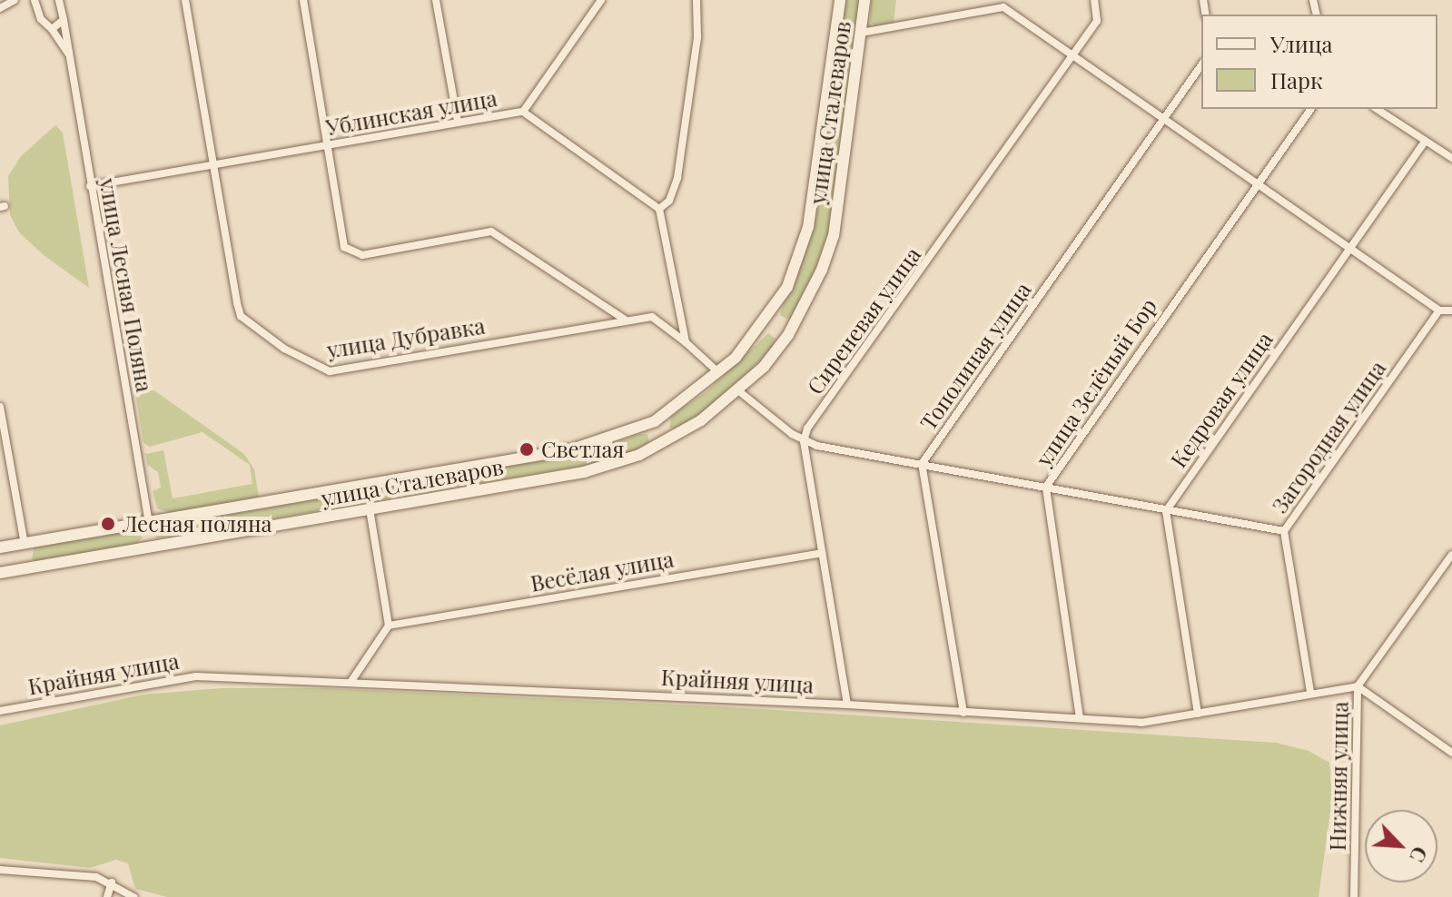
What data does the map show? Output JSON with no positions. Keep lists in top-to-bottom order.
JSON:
{
  "streets": {
    "main road": ["улица Сталеваров"],
    "street": [
      "Ублинская улица",
      "улица Лесная Поляна",
      "Сиреневая улица",
      "улица Дубравка",
      "Тополиная улица",
      "улица Зелёный Бор",
      "Кедровая улица",
      "Загородная улица",
      "Весёлая улица",
      "Крайняя улица",
      "Нижняя улица"
    ]
  },
  "crossings": [
    ["Ублинская улица", "улица Лесная Поляна"],
    ["Ублинская улица", "улица Дубравка"],
    ["улица Сталеваров", "улица Лесная Поляна"],
    ["Тополиная улица", "Крайняя улица"],
    ["улица Зелёный Бор", "Крайняя улица"],
    ["Загородная улица", "Крайняя улица"],
    ["Крайняя улица", "Нижняя улица"]
  ],
  "places": ["Светлая", "Лесная поляна"],
  "legend": ["Улица", "Парк"],
  "north": "bottom right"
}
